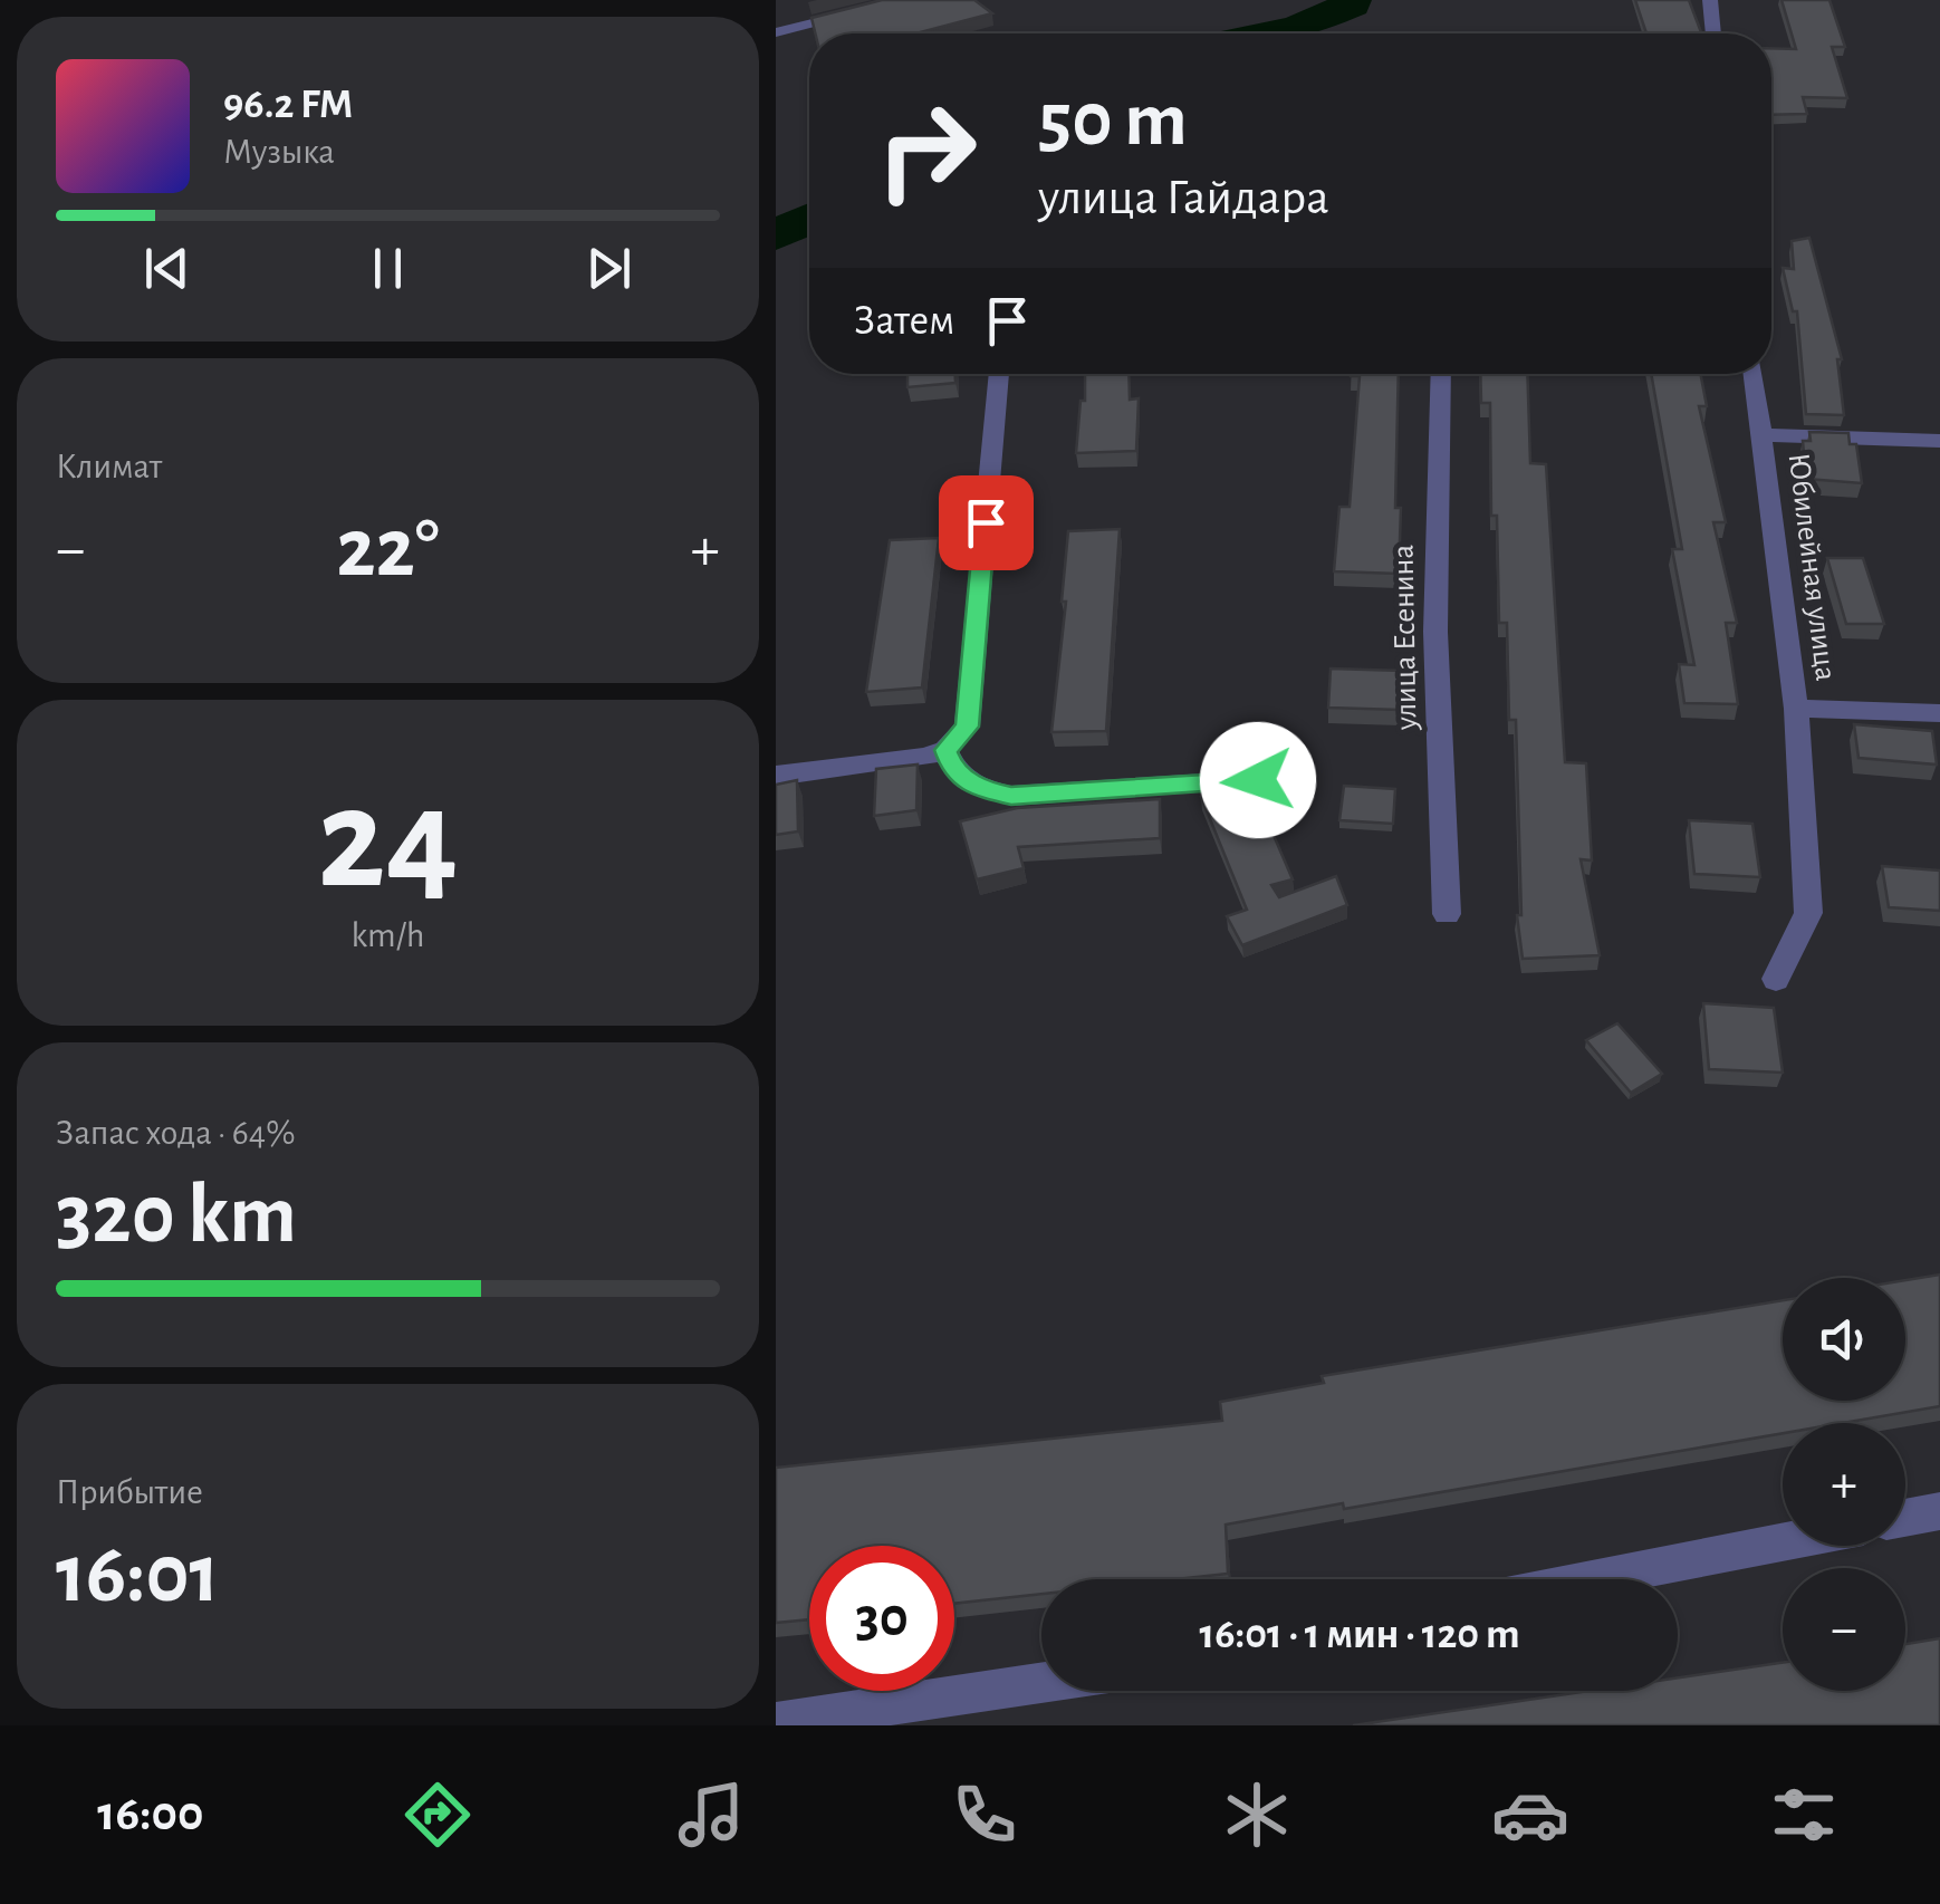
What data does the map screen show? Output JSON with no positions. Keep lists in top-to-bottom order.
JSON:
{
  "streets": {
    "street": ["Юбилейная улица", "улица Есенина"]
  },
  "page": {
    "turn": ["50 m", "улица Гайдара"],
    "song": ["96.2 FM", "Музыка"],
    "then": "Затем",
    "tile": [
      "Климат",
      ["24", "km/h"],
      ["Запас хода · 64%", "320 km"],
      ["Прибытие", "16:01"]
    ],
    "heat": ["−", "22°", "+"],
    "map_buttons": ["+", "−"],
    "limit": "30",
    "trip": "16:01 · 1 мин · 120 m",
    "tabs": "16:00"
  }
}
